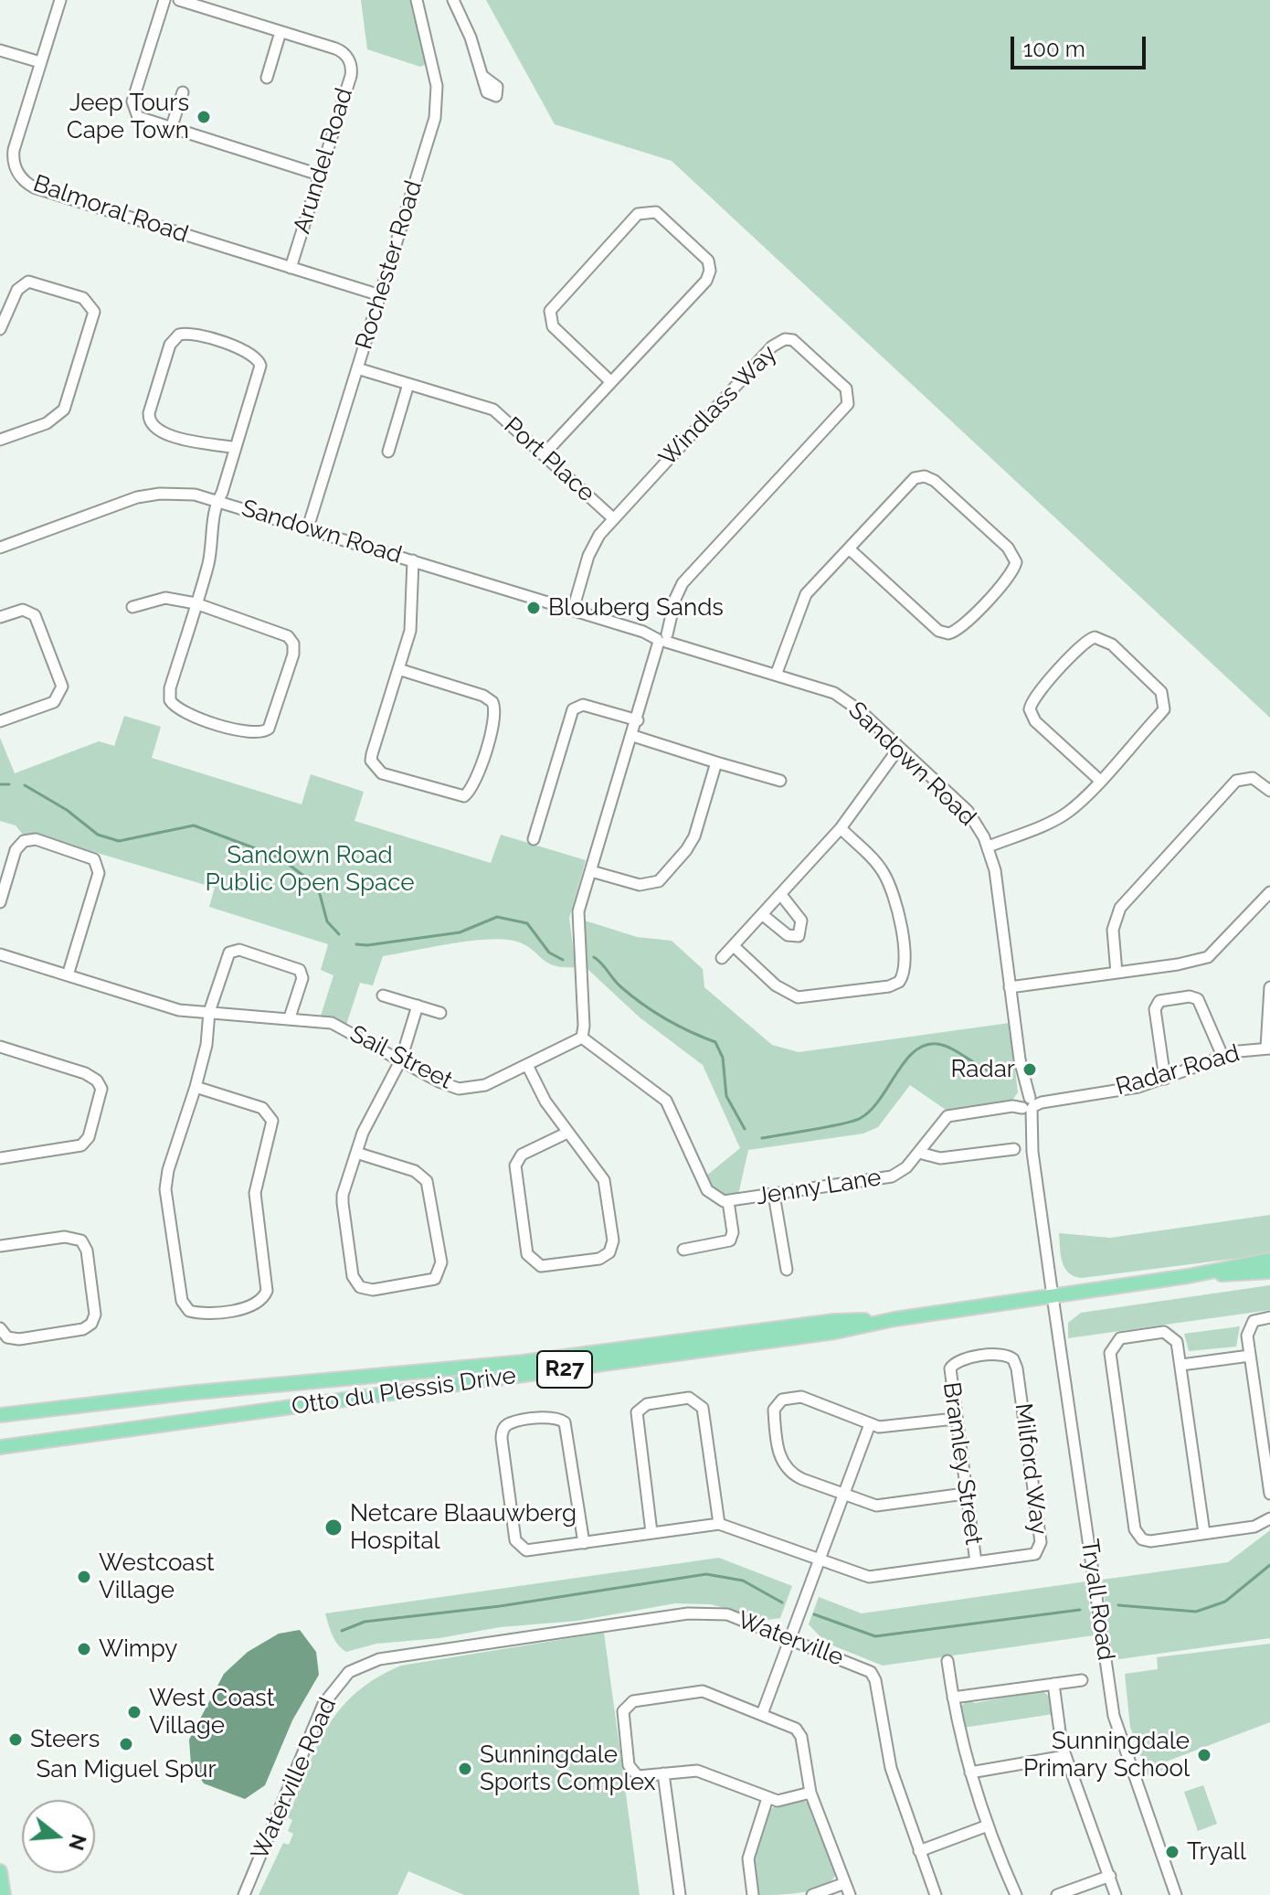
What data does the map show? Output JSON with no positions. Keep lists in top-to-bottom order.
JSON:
{
  "streets": {
    "main road": ["R27", "Otto du Plessis Drive"],
    "street": [
      "Arundel Road",
      "Balmoral Road",
      "Rochester Road",
      "Windlass Way",
      "Port Place",
      "Sandown Road",
      "Sail Street",
      "Radar Road",
      "Jenny Lane",
      "Bramley Street",
      "Milford Way",
      "Tryall Road",
      "Waterville",
      "Waterville Road"
    ]
  },
  "crossings": [
    ["Arundel Road", "Balmoral Road"],
    ["Balmoral Road", "Rochester Road"],
    ["Rochester Road", "Port Place"],
    ["Rochester Road", "Sandown Road"],
    ["Windlass Way", "Port Place"],
    ["Windlass Way", "Sandown Road"],
    ["Sandown Road", "Radar Road"],
    ["Sandown Road", "Jenny Lane"],
    ["Sandown Road", "R27"],
    ["Sandown Road", "Otto du Plessis Drive"],
    ["Sandown Road", "Tryall Road"],
    ["Sail Street", "Jenny Lane"],
    ["Radar Road", "Jenny Lane"],
    ["R27", "Otto du Plessis Drive"],
    ["R27", "Tryall Road"],
    ["Otto du Plessis Drive", "Tryall Road"],
    ["Bramley Street", "Milford Way"],
    ["Waterville", "Waterville Road"]
  ],
  "parks": ["Sandown Road Public Open Space"],
  "places": [
    "Jeep Tours Cape Town",
    "Blouberg Sands",
    "Radar",
    "Netcare Blaauwberg Hospital",
    "Westcoast Village",
    "Wimpy",
    "West Coast Village",
    "Steers",
    "San Miguel Spur",
    "Sunningdale Primary School",
    "Sunningdale Sports Complex",
    "Tryall"
  ],
  "scale_bar": "100 m",
  "north": "right"
}
